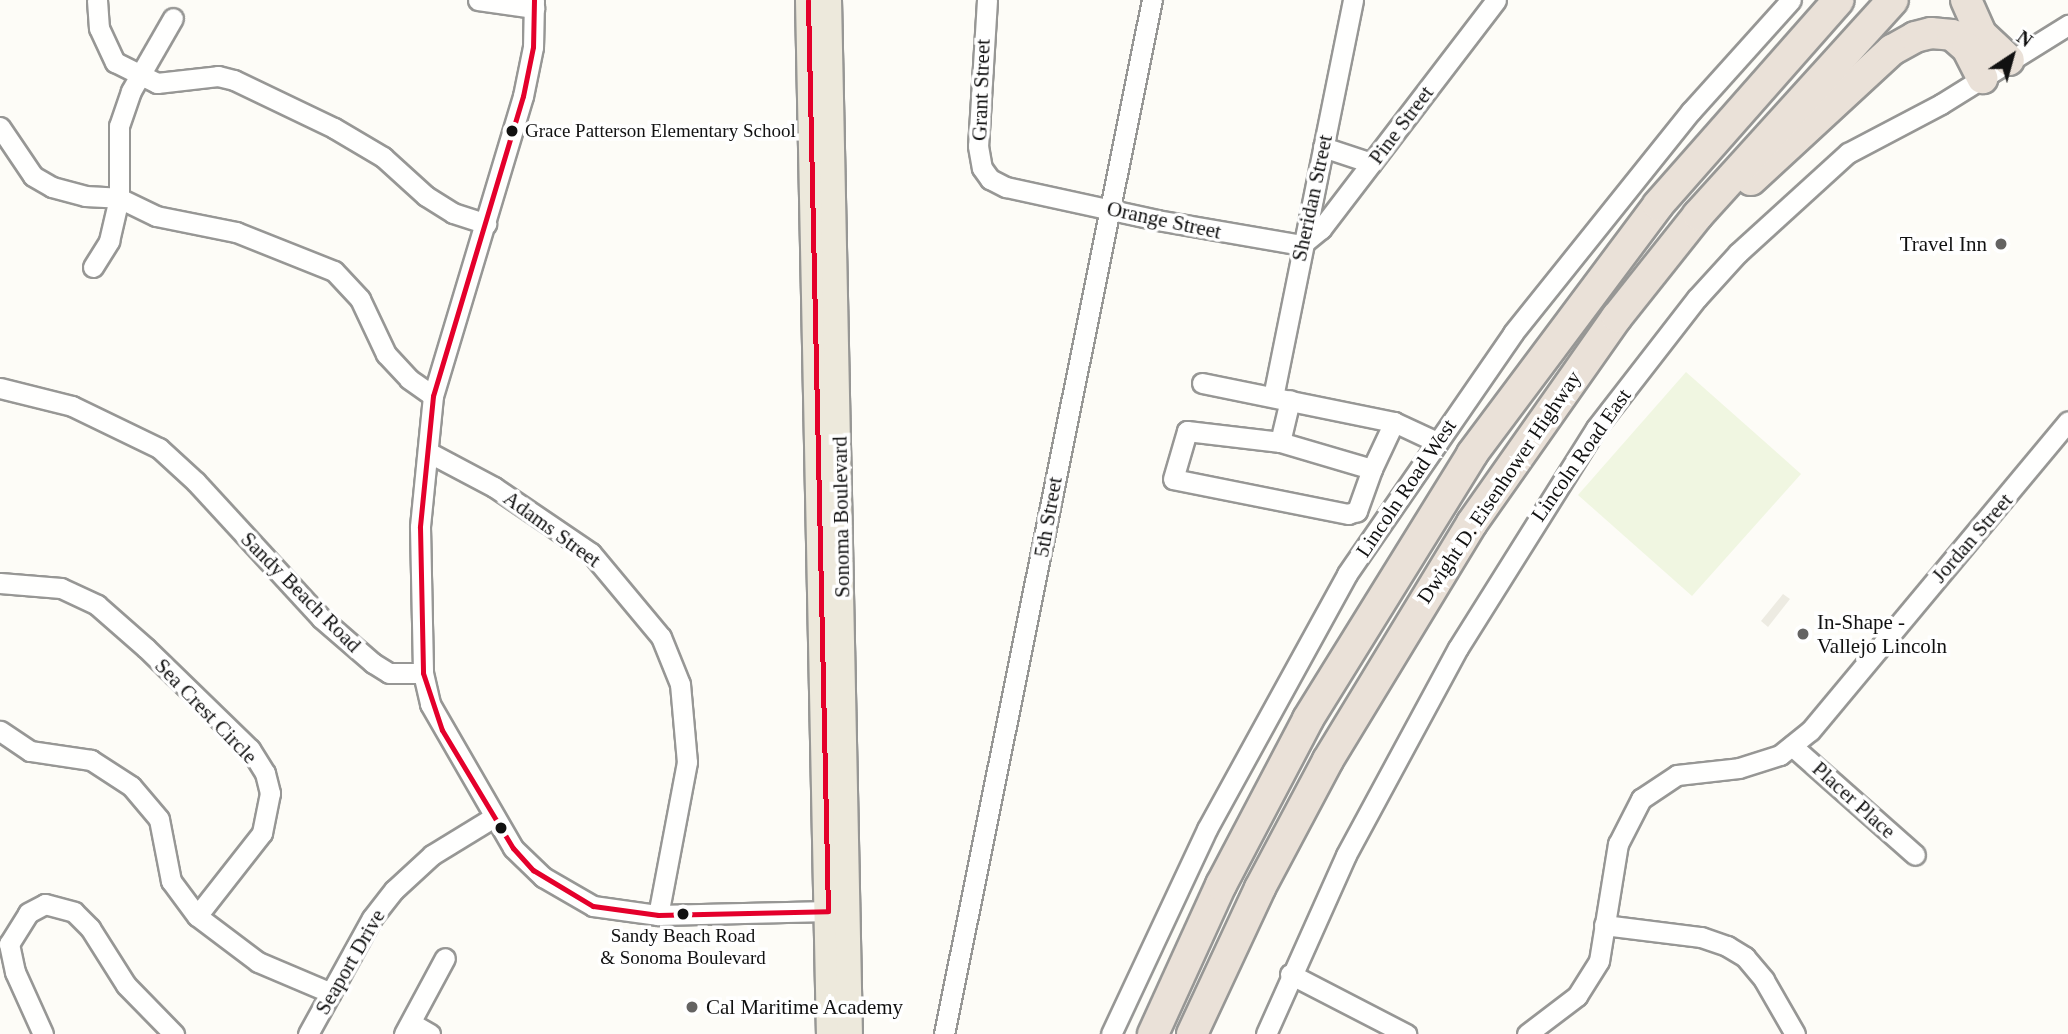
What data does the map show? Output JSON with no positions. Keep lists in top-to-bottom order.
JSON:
{
  "streets": {
    "highway": ["Dwight D. Eisenhower Highway"],
    "main road": ["Sonoma Boulevard"],
    "street": [
      "Grant Street",
      "Pine Street",
      "Sheridan Street",
      "Orange Street",
      "Lincoln Road East",
      "Lincoln Road West",
      "5th Street",
      "Adams Street",
      "Jordan Street",
      "Sandy Beach Road",
      "Sea Crest Circle",
      "Placer Place",
      "Seaport Drive"
    ]
  },
  "crossings": [
    ["Grant Street", "Orange Street"],
    ["Pine Street", "Sheridan Street"],
    ["Pine Street", "Orange Street"],
    ["Sheridan Street", "Orange Street"],
    ["Orange Street", "5th Street"],
    ["Jordan Street", "Placer Place"]
  ],
  "places": [
    "Grace Patterson Elementary School",
    "Travel Inn",
    "In-Shape - Vallejo Lincoln",
    "Sandy Beach Road & Sonoma Boulevard",
    "Cal Maritime Academy"
  ],
  "north": "top right"
}
